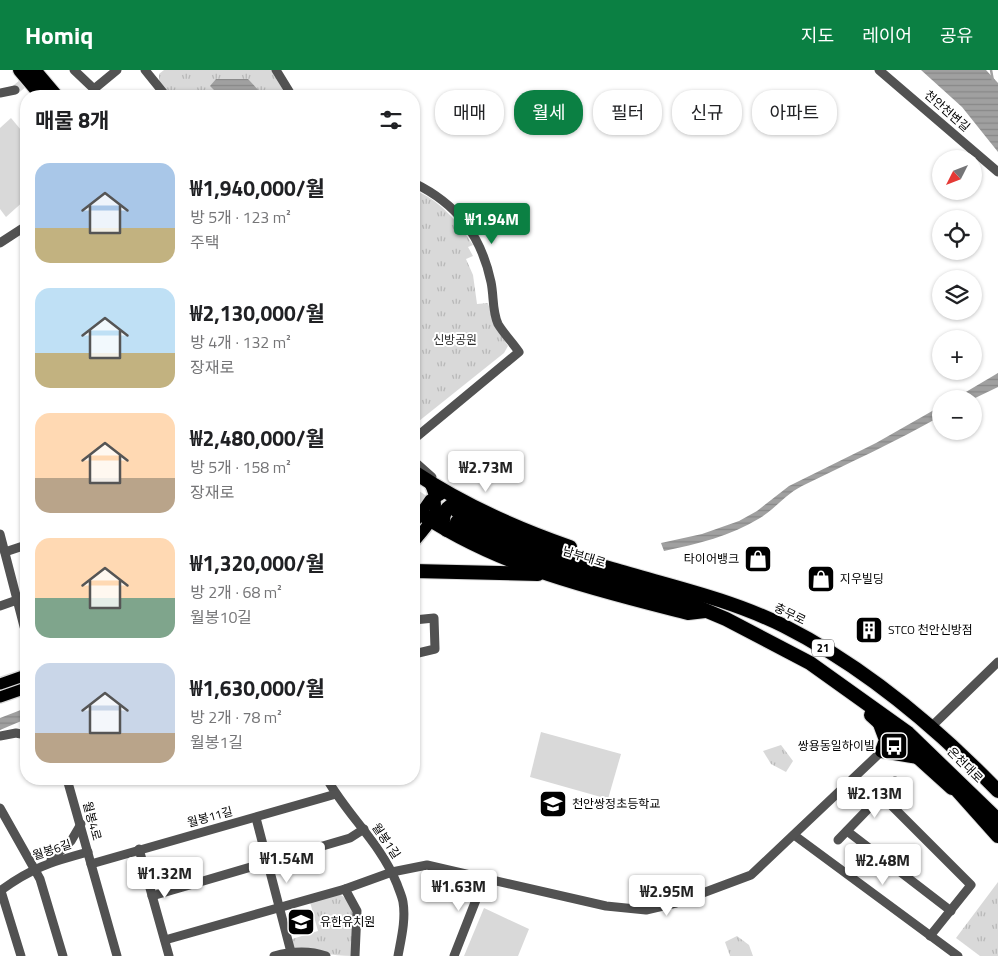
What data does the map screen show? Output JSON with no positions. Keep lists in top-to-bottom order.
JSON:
{
  "streets": {
    "highway": [
      "남부대로",
      "충무로",
      "21",
      "온천대로"
    ],
    "street": [
      "천안천변길",
      "월봉11길",
      "월봉4로",
      "월봉1길",
      "월봉6길"
    ]
  },
  "crossings": [
    ["남부대로", "충무로"],
    ["남부대로", "21"],
    ["충무로", "온천대로"],
    ["21", "온천대로"],
    ["월봉11길", "월봉4로"],
    ["월봉11길", "월봉1길"],
    ["월봉4로", "월봉6길"]
  ],
  "parks": ["신방공원"],
  "places": {
    "shop": ["타이어뱅크", "지우빌딩"],
    "building": ["STCO 천안신방점"],
    "bus stop": ["쌍용동일하이빌"],
    "school or university": ["천안쌍정초등학교", "유한유치원"]
  },
  "north": "bottom left",
  "page": {
    "header": "Homiq",
    "nav": ["지도", "레이어", "공유"],
    "chip": [
      "매매",
      "월세",
      "필터",
      "신규",
      "아파트"
    ],
    "heading": "매물 8개",
    "map_buttons": ["+", "−"],
    "list": [
      {
        "name": "₩1,940,000/월",
        "note": "방 5개 · 123 m² · 주택"
      },
      {
        "name": "₩2,130,000/월",
        "note": "방 4개 · 132 m² · 장재로"
      },
      {
        "name": "₩2,480,000/월",
        "note": "방 5개 · 158 m² · 장재로"
      },
      {
        "name": "₩1,320,000/월",
        "note": "방 2개 · 68 m² · 월봉10길"
      },
      {
        "name": "₩1,630,000/월",
        "note": "방 2개 · 78 m² · 월봉1길"
      }
    ],
    "price": [
      "₩1.94M",
      "₩2.73M",
      "₩2.13M",
      "₩1.54M",
      "₩2.48M",
      "₩1.32M",
      "₩1.63M",
      "₩2.95M"
    ]
  }
}
